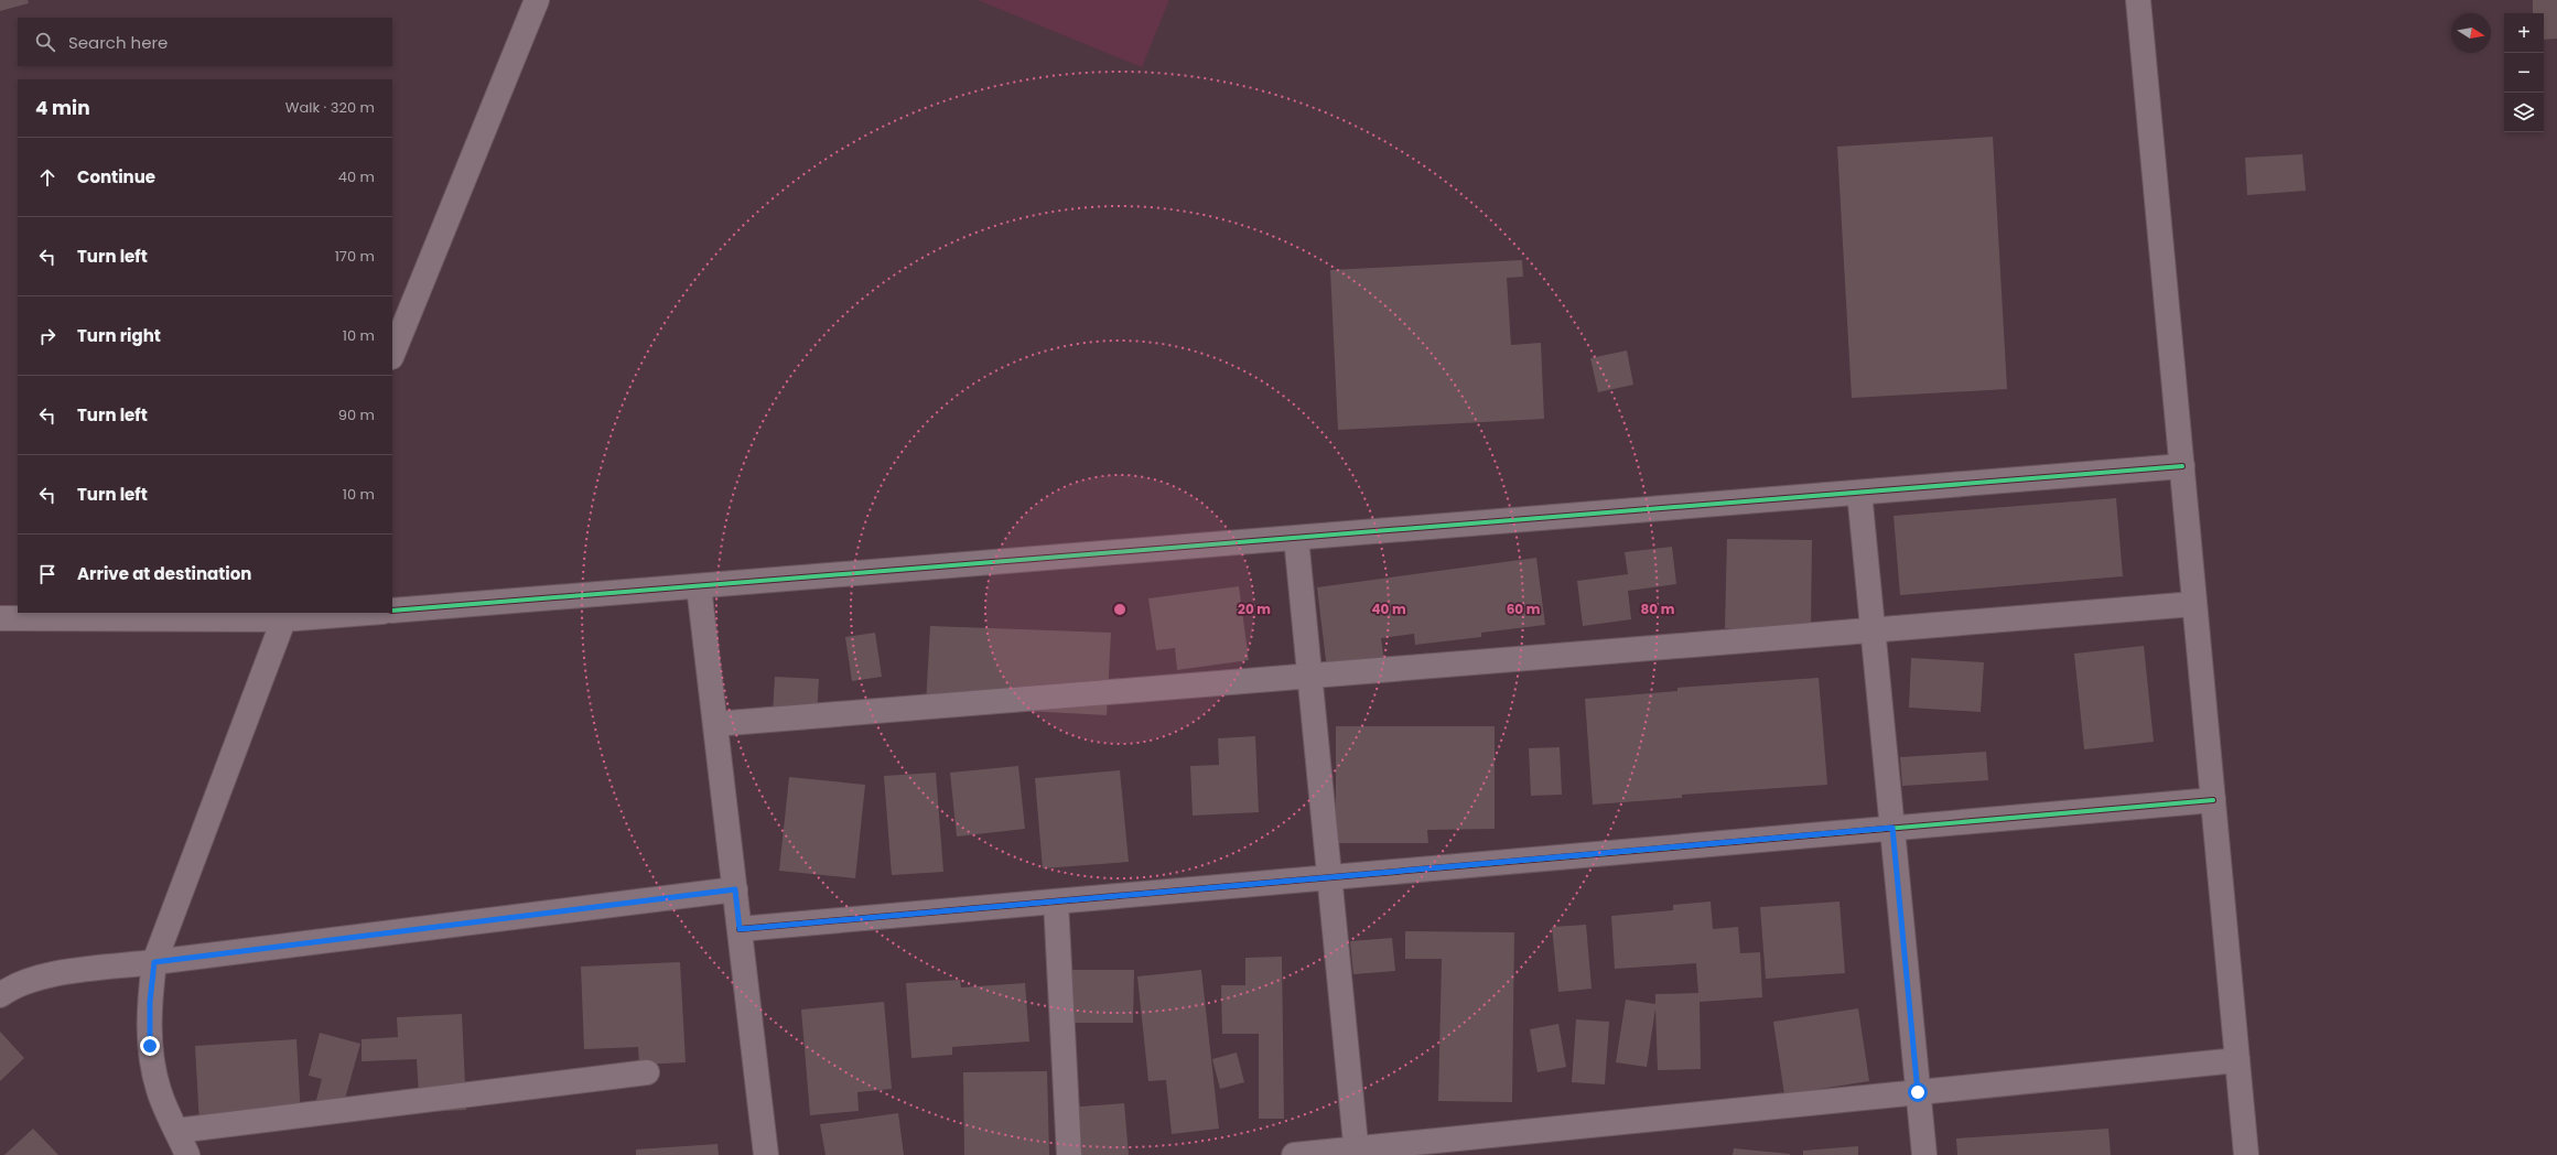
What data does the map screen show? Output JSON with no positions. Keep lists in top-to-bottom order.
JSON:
{
  "north": "right",
  "page": {
    "map_buttons": ["+", "−"],
    "search": "Search here",
    "heading": ["4 min", "Walk · 320 m"],
    "list": [
      ["Continue", "40 m"],
      ["Turn left", "170 m"],
      ["Turn right", "10 m"],
      ["Turn left", "90 m"],
      ["Turn left", "10 m"],
      "Arrive at destination"
    ]
  },
  "rings": [
    "20 m",
    "40 m",
    "60 m",
    "80 m"
  ]
}
